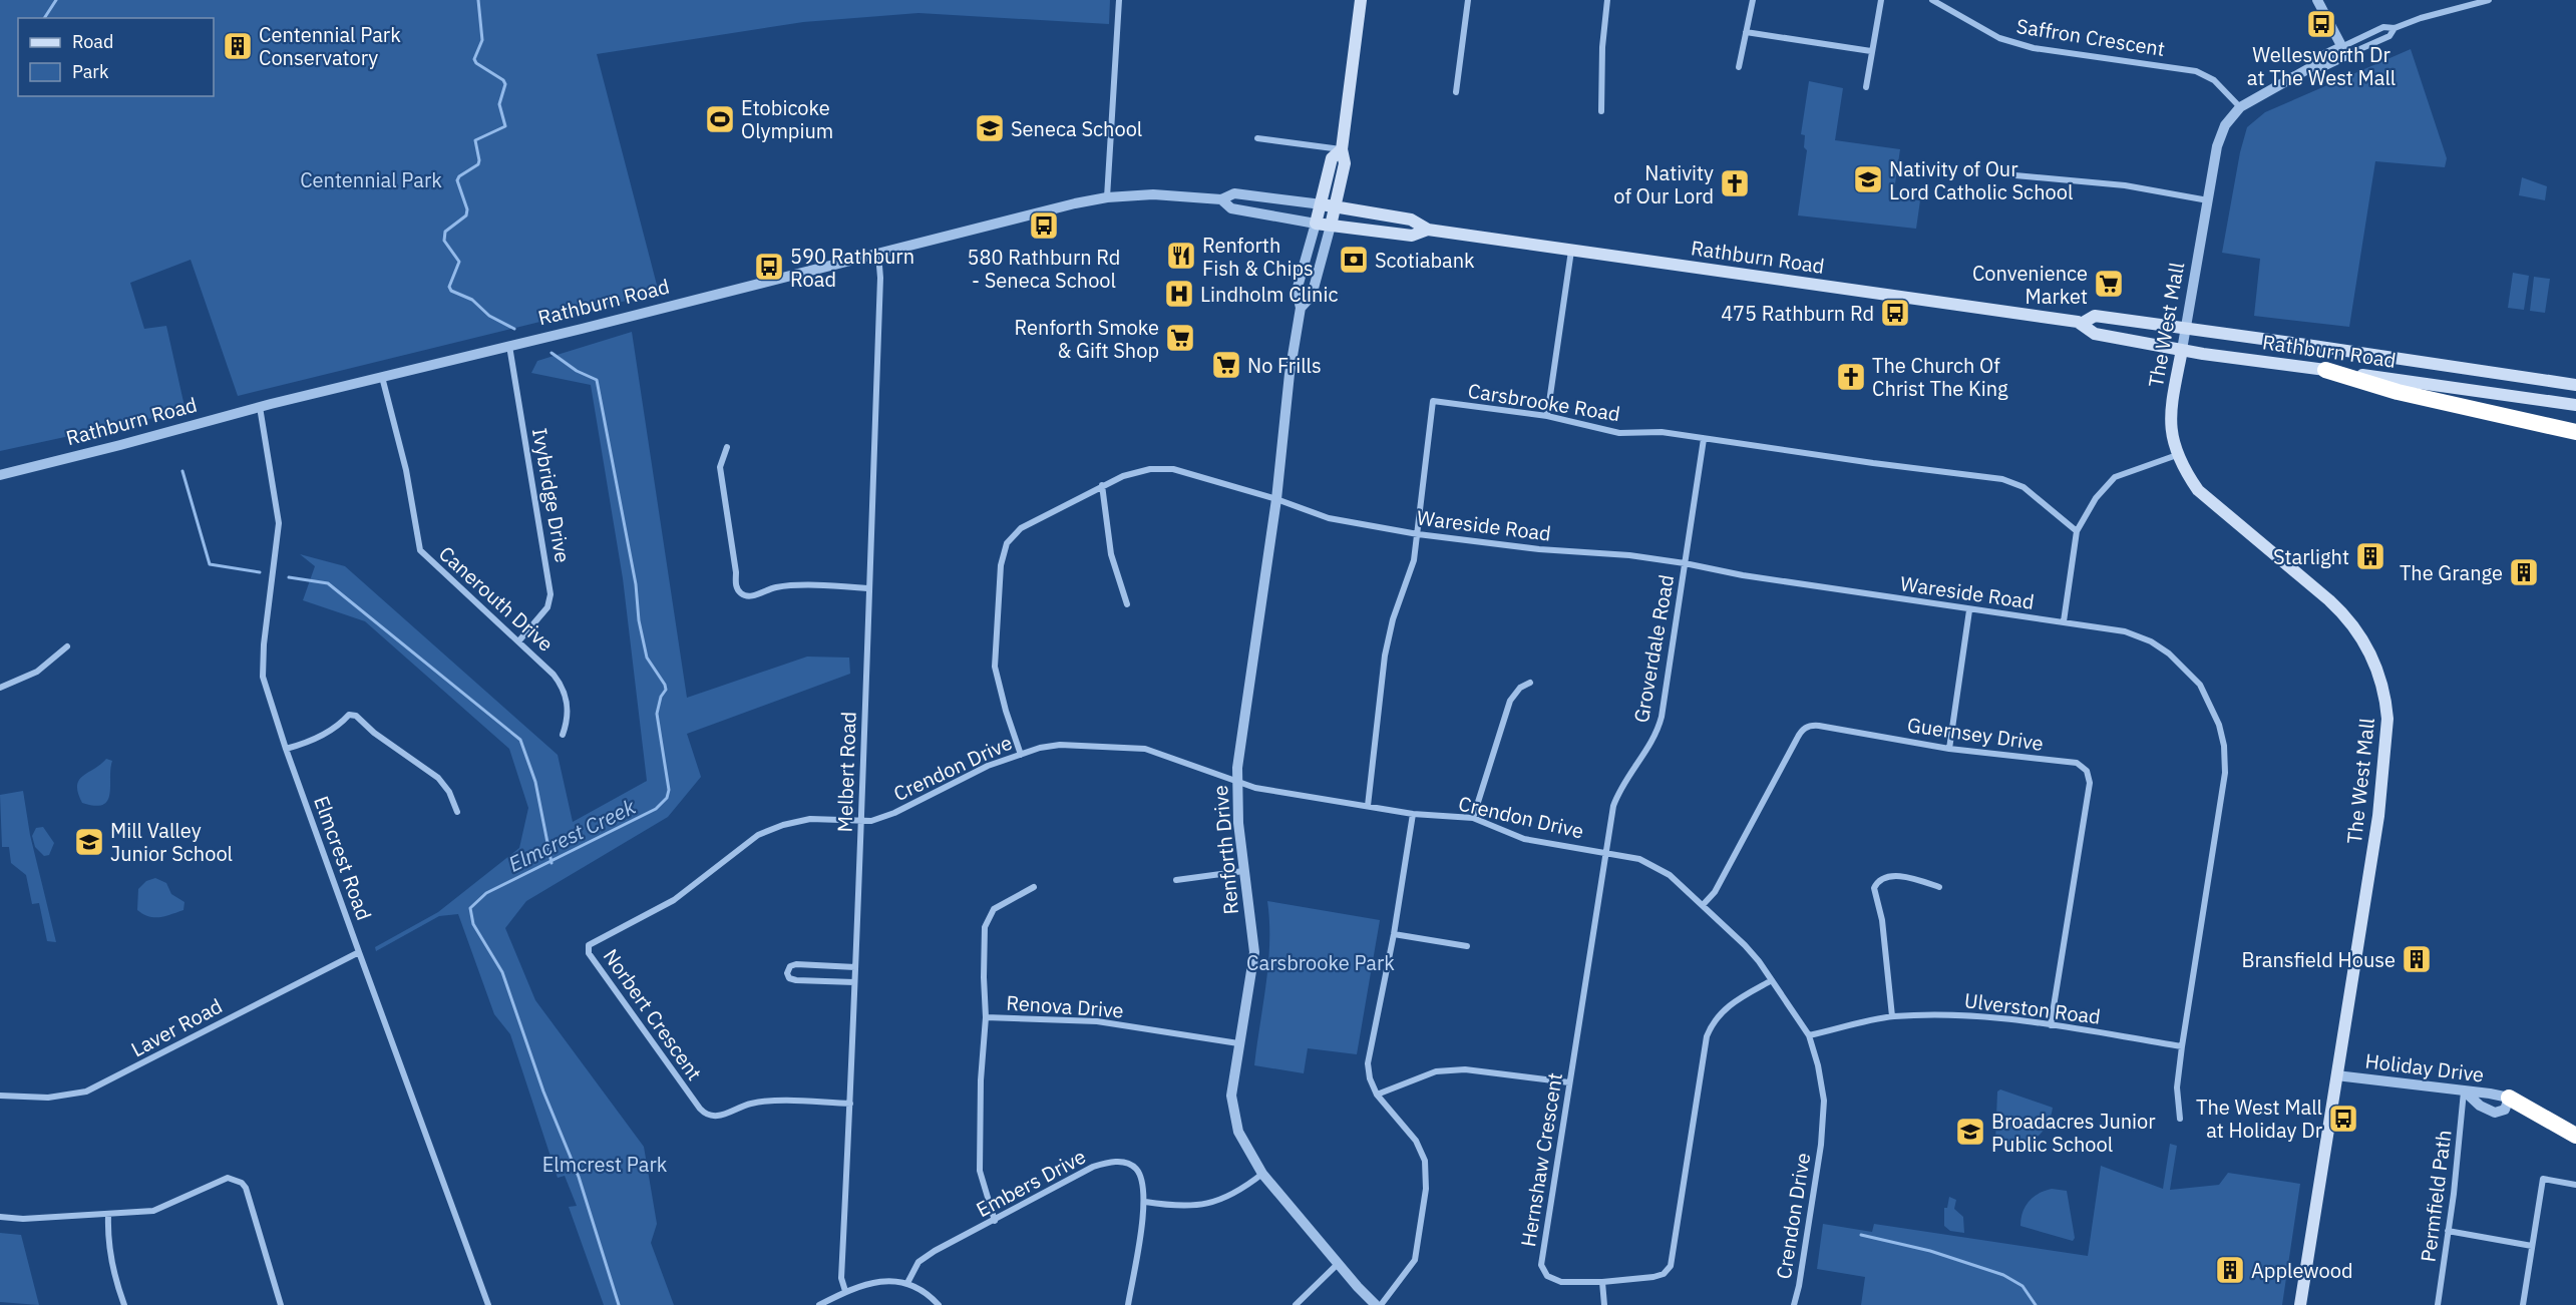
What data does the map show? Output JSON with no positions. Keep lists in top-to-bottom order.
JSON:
{
  "streets": {
    "main road": ["Rathburn Road", "The West Mall", "Renforth Drive"],
    "street": [
      "Saffron Crescent",
      "Carsbrooke Road",
      "Ivybridge Drive",
      "Wareside Road",
      "Canerouth Drive",
      "Groverdale Road",
      "Guernsey Drive",
      "Crendon Drive",
      "Melbert Road",
      "Elmcrest Road",
      "Renova Drive",
      "Ulverston Road",
      "Norbert Crescent",
      "Laver Road",
      "Holiday Drive",
      "Hernshaw Crescent",
      "Embers Drive",
      "Permfield Path"
    ]
  },
  "crossings": [
    ["Saffron Crescent", "The West Mall"],
    ["Rathburn Road", "The West Mall"],
    ["Rathburn Road", "Ivybridge Drive"],
    ["Rathburn Road", "Canerouth Drive"],
    ["Rathburn Road", "Melbert Road"],
    ["Rathburn Road", "Renforth Drive"],
    ["Rathburn Road", "Elmcrest Road"],
    ["The West Mall", "Holiday Drive"],
    ["Carsbrooke Road", "Wareside Road"],
    ["Carsbrooke Road", "Groverdale Road"],
    ["Carsbrooke Road", "Crendon Drive"],
    ["Ivybridge Drive", "Canerouth Drive"],
    ["Wareside Road", "Groverdale Road"],
    ["Wareside Road", "Crendon Drive"],
    ["Wareside Road", "Renforth Drive"],
    ["Wareside Road", "Ulverston Road"],
    ["Groverdale Road", "Crendon Drive"],
    ["Groverdale Road", "Hernshaw Crescent"],
    ["Guernsey Drive", "Crendon Drive"],
    ["Guernsey Drive", "Ulverston Road"],
    ["Crendon Drive", "Melbert Road"],
    ["Crendon Drive", "Renforth Drive"],
    ["Crendon Drive", "Ulverston Road"],
    ["Crendon Drive", "Norbert Crescent"],
    ["Crendon Drive", "Hernshaw Crescent"],
    ["Melbert Road", "Norbert Crescent"],
    ["Renforth Drive", "Renova Drive"],
    ["Elmcrest Road", "Laver Road"],
    ["Renova Drive", "Embers Drive"],
    ["Holiday Drive", "Permfield Path"]
  ],
  "water": ["Elmcrest Creek"],
  "parks": ["Centennial Park", "Carsbrooke Park", "Elmcrest Park"],
  "places": {
    "bus stop": [
      "Wellesworth Dr at The West Mall",
      "580 Rathburn Rd - Seneca School",
      "590 Rathburn Road",
      "475 Rathburn Rd",
      "The West Mall at Holiday Dr"
    ],
    "building": [
      "Centennial Park Conservatory",
      "Starlight",
      "The Grange",
      "Bransfield House",
      "Applewood"
    ],
    "sports": ["Etobicoke Olympium"],
    "school or university": [
      "Seneca School",
      "Nativity of Our Lord Catholic School",
      "Mill Valley Junior School",
      "Broadacres Junior Public School"
    ],
    "church": ["Nativity of Our Lord", "The Church Of Christ The King"],
    "restaurant": ["Renforth Fish & Chips"],
    "bank": ["Scotiabank"],
    "supermarket": ["Convenience Market", "Renforth Smoke & Gift Shop", "No Frills"],
    "hospital": ["Lindholm Clinic"]
  },
  "legend": ["Road", "Park"]
}
